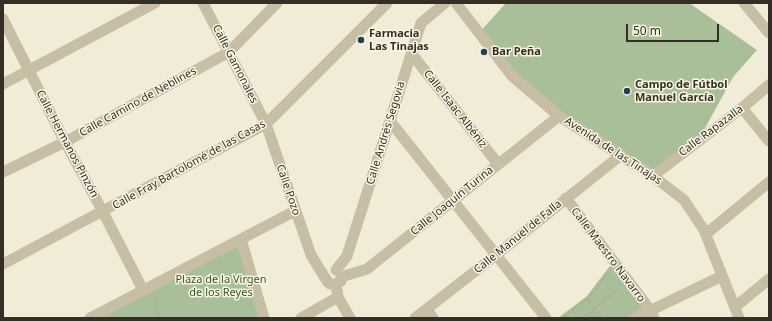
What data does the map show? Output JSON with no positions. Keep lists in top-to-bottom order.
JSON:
{
  "streets": {
    "street": [
      "Calle Gamonales",
      "Calle Camino de Neblines",
      "Calle Isaac Albéniz",
      "Calle Rapazalla",
      "Calle Andrés Segovia",
      "Calle Hermanos Pinzón",
      "Avenida de las Tinajas",
      "Calle Fray Bartolomé de las Casas",
      "Calle Pozo",
      "Calle Joaquín Turina",
      "Calle Manuel de Falla",
      "Calle Maestro Navarro"
    ]
  },
  "crossings": [
    ["Calle Gamonales", "Calle Camino de Neblines"],
    ["Calle Gamonales", "Calle Fray Bartolomé de las Casas"],
    ["Calle Gamonales", "Calle Pozo"],
    ["Calle Camino de Neblines", "Calle Hermanos Pinzón"],
    ["Calle Isaac Albéniz", "Calle Andrés Segovia"],
    ["Calle Isaac Albéniz", "Calle Joaquín Turina"],
    ["Calle Rapazalla", "Avenida de las Tinajas"],
    ["Calle Andrés Segovia", "Calle Pozo"],
    ["Calle Andrés Segovia", "Calle Joaquín Turina"],
    ["Calle Hermanos Pinzón", "Calle Fray Bartolomé de las Casas"],
    ["Avenida de las Tinajas", "Calle Joaquín Turina"],
    ["Avenida de las Tinajas", "Calle Manuel de Falla"],
    ["Calle Fray Bartolomé de las Casas", "Calle Pozo"],
    ["Calle Pozo", "Calle Joaquín Turina"],
    ["Calle Manuel de Falla", "Calle Maestro Navarro"]
  ],
  "parks": ["Plaza de la Virgen de los Reyes"],
  "places": ["Farmacia Las Tinajas", "Bar Peña", "Campo de Fútbol Manuel García"],
  "scale_bar": "50 m"
}
